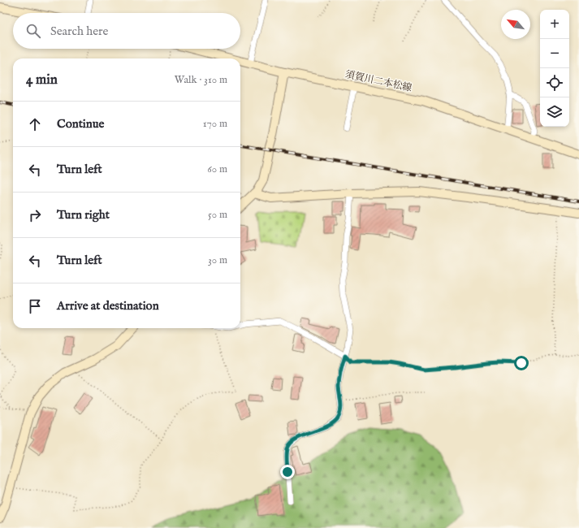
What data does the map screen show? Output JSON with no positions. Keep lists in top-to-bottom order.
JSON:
{
  "streets": {
    "street": ["須賀川二本松線"]
  },
  "north": "top left",
  "page": {
    "map_buttons": ["+", "−"],
    "search": "Search here",
    "heading": ["4 min", "Walk · 310 m"],
    "list": [
      ["Continue", "170 m"],
      ["Turn left", "60 m"],
      ["Turn right", "50 m"],
      ["Turn left", "30 m"],
      "Arrive at destination"
    ]
  }
}
